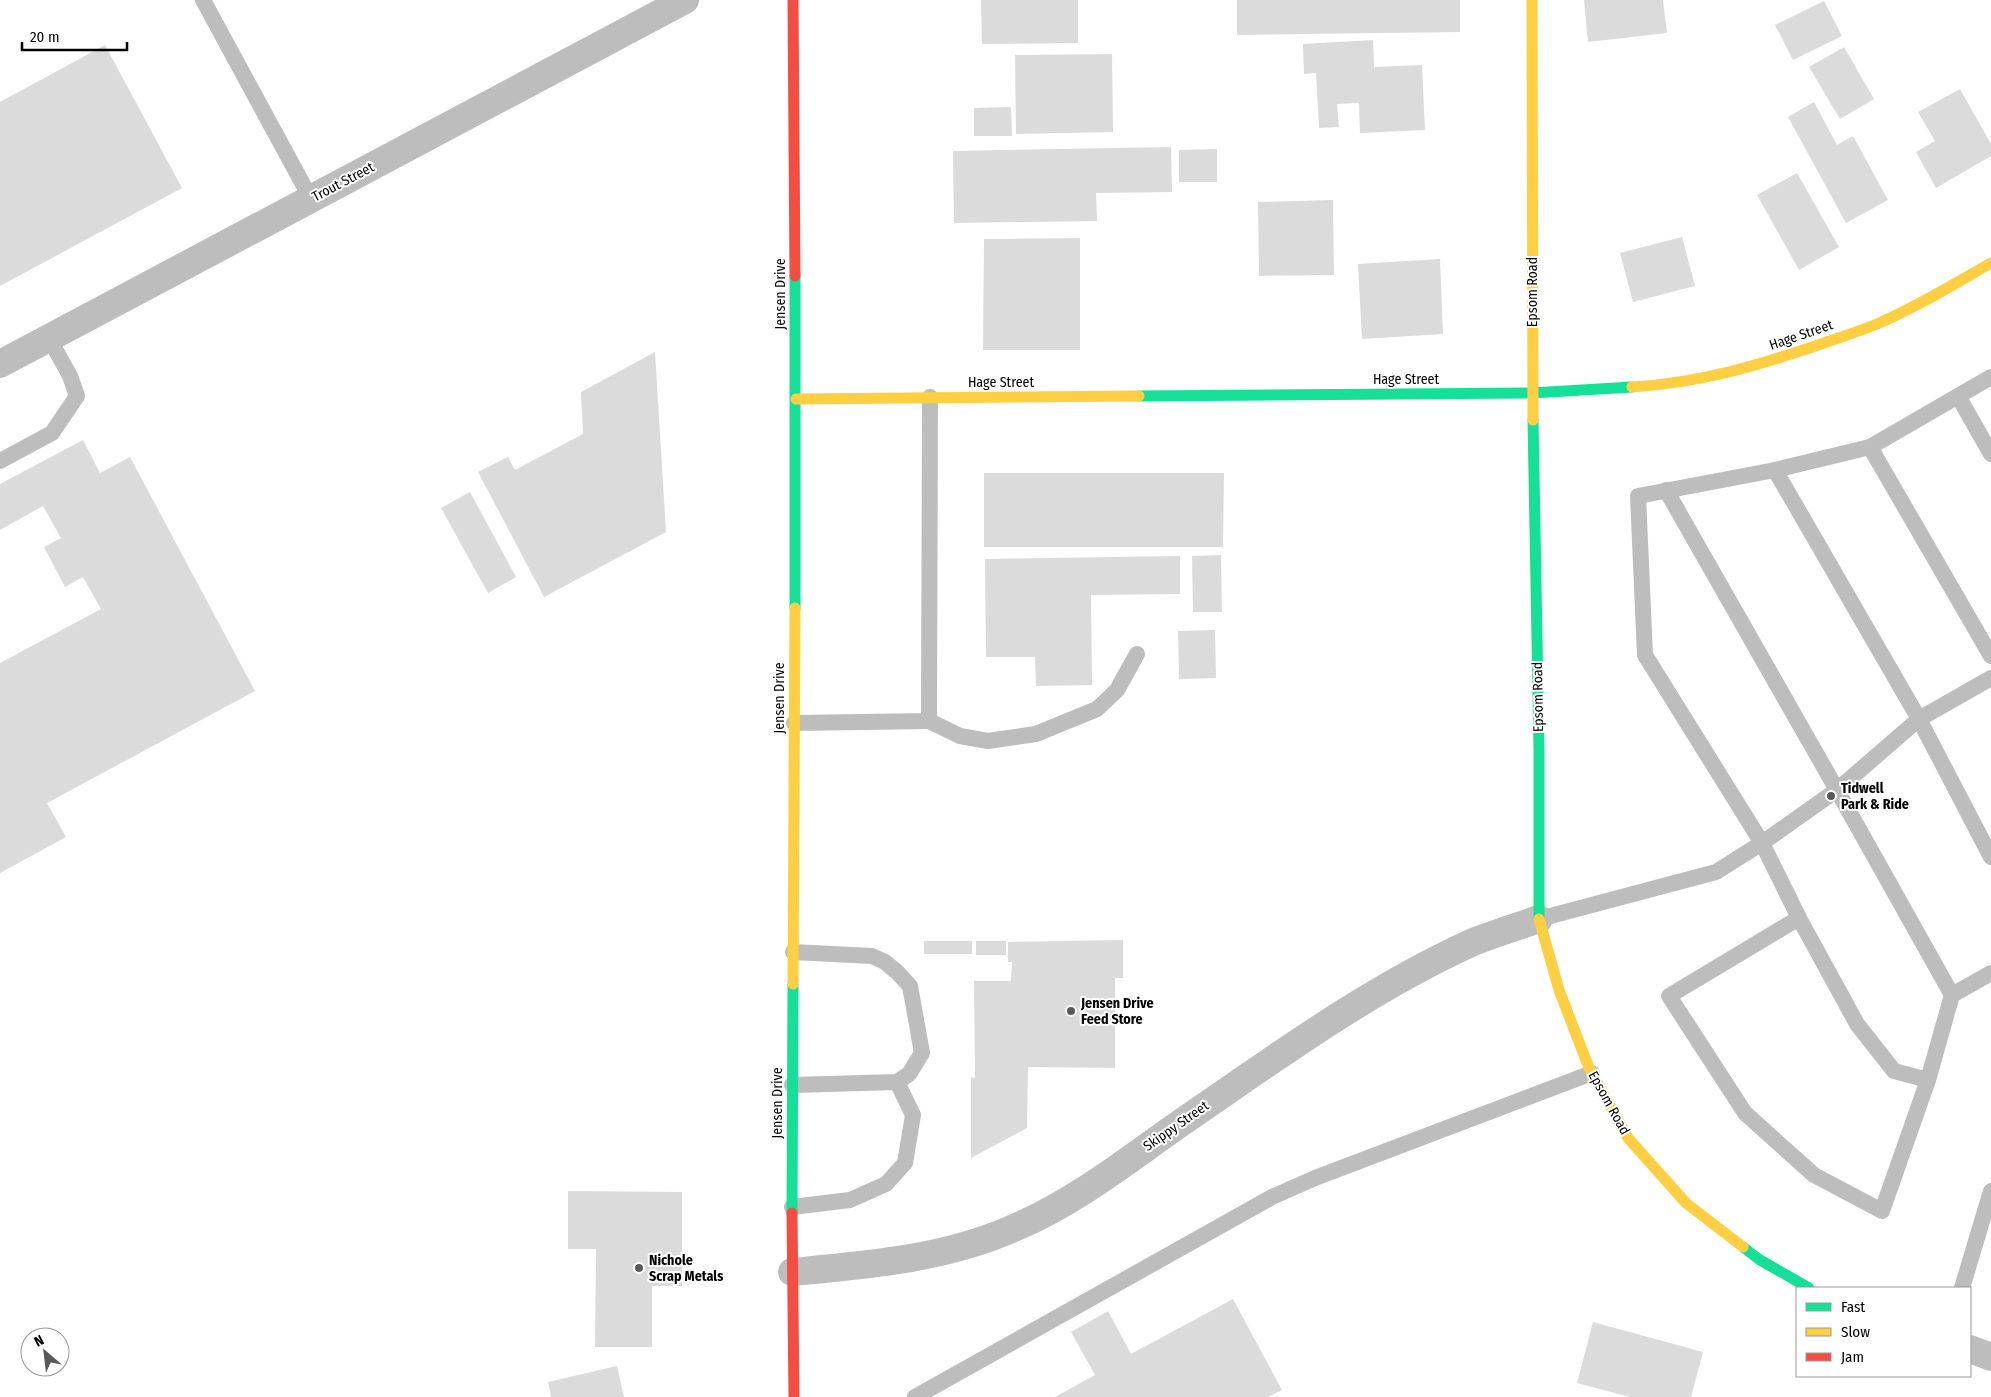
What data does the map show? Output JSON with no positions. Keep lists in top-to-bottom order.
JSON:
{
  "streets": {
    "street": [
      "Trout Street",
      "Epsom Road",
      "Jensen Drive",
      "Hage Street",
      "Skippy Street"
    ]
  },
  "crossings": [
    ["Epsom Road", "Hage Street"],
    ["Epsom Road", "Skippy Street"],
    ["Jensen Drive", "Hage Street"],
    ["Jensen Drive", "Skippy Street"]
  ],
  "places": ["Tidwell Park & Ride", "Jensen Drive Feed Store", "Nichole Scrap Metals"],
  "legend": ["Fast", "Slow", "Jam"],
  "scale_bar": "20 m",
  "north": "top left"
}
